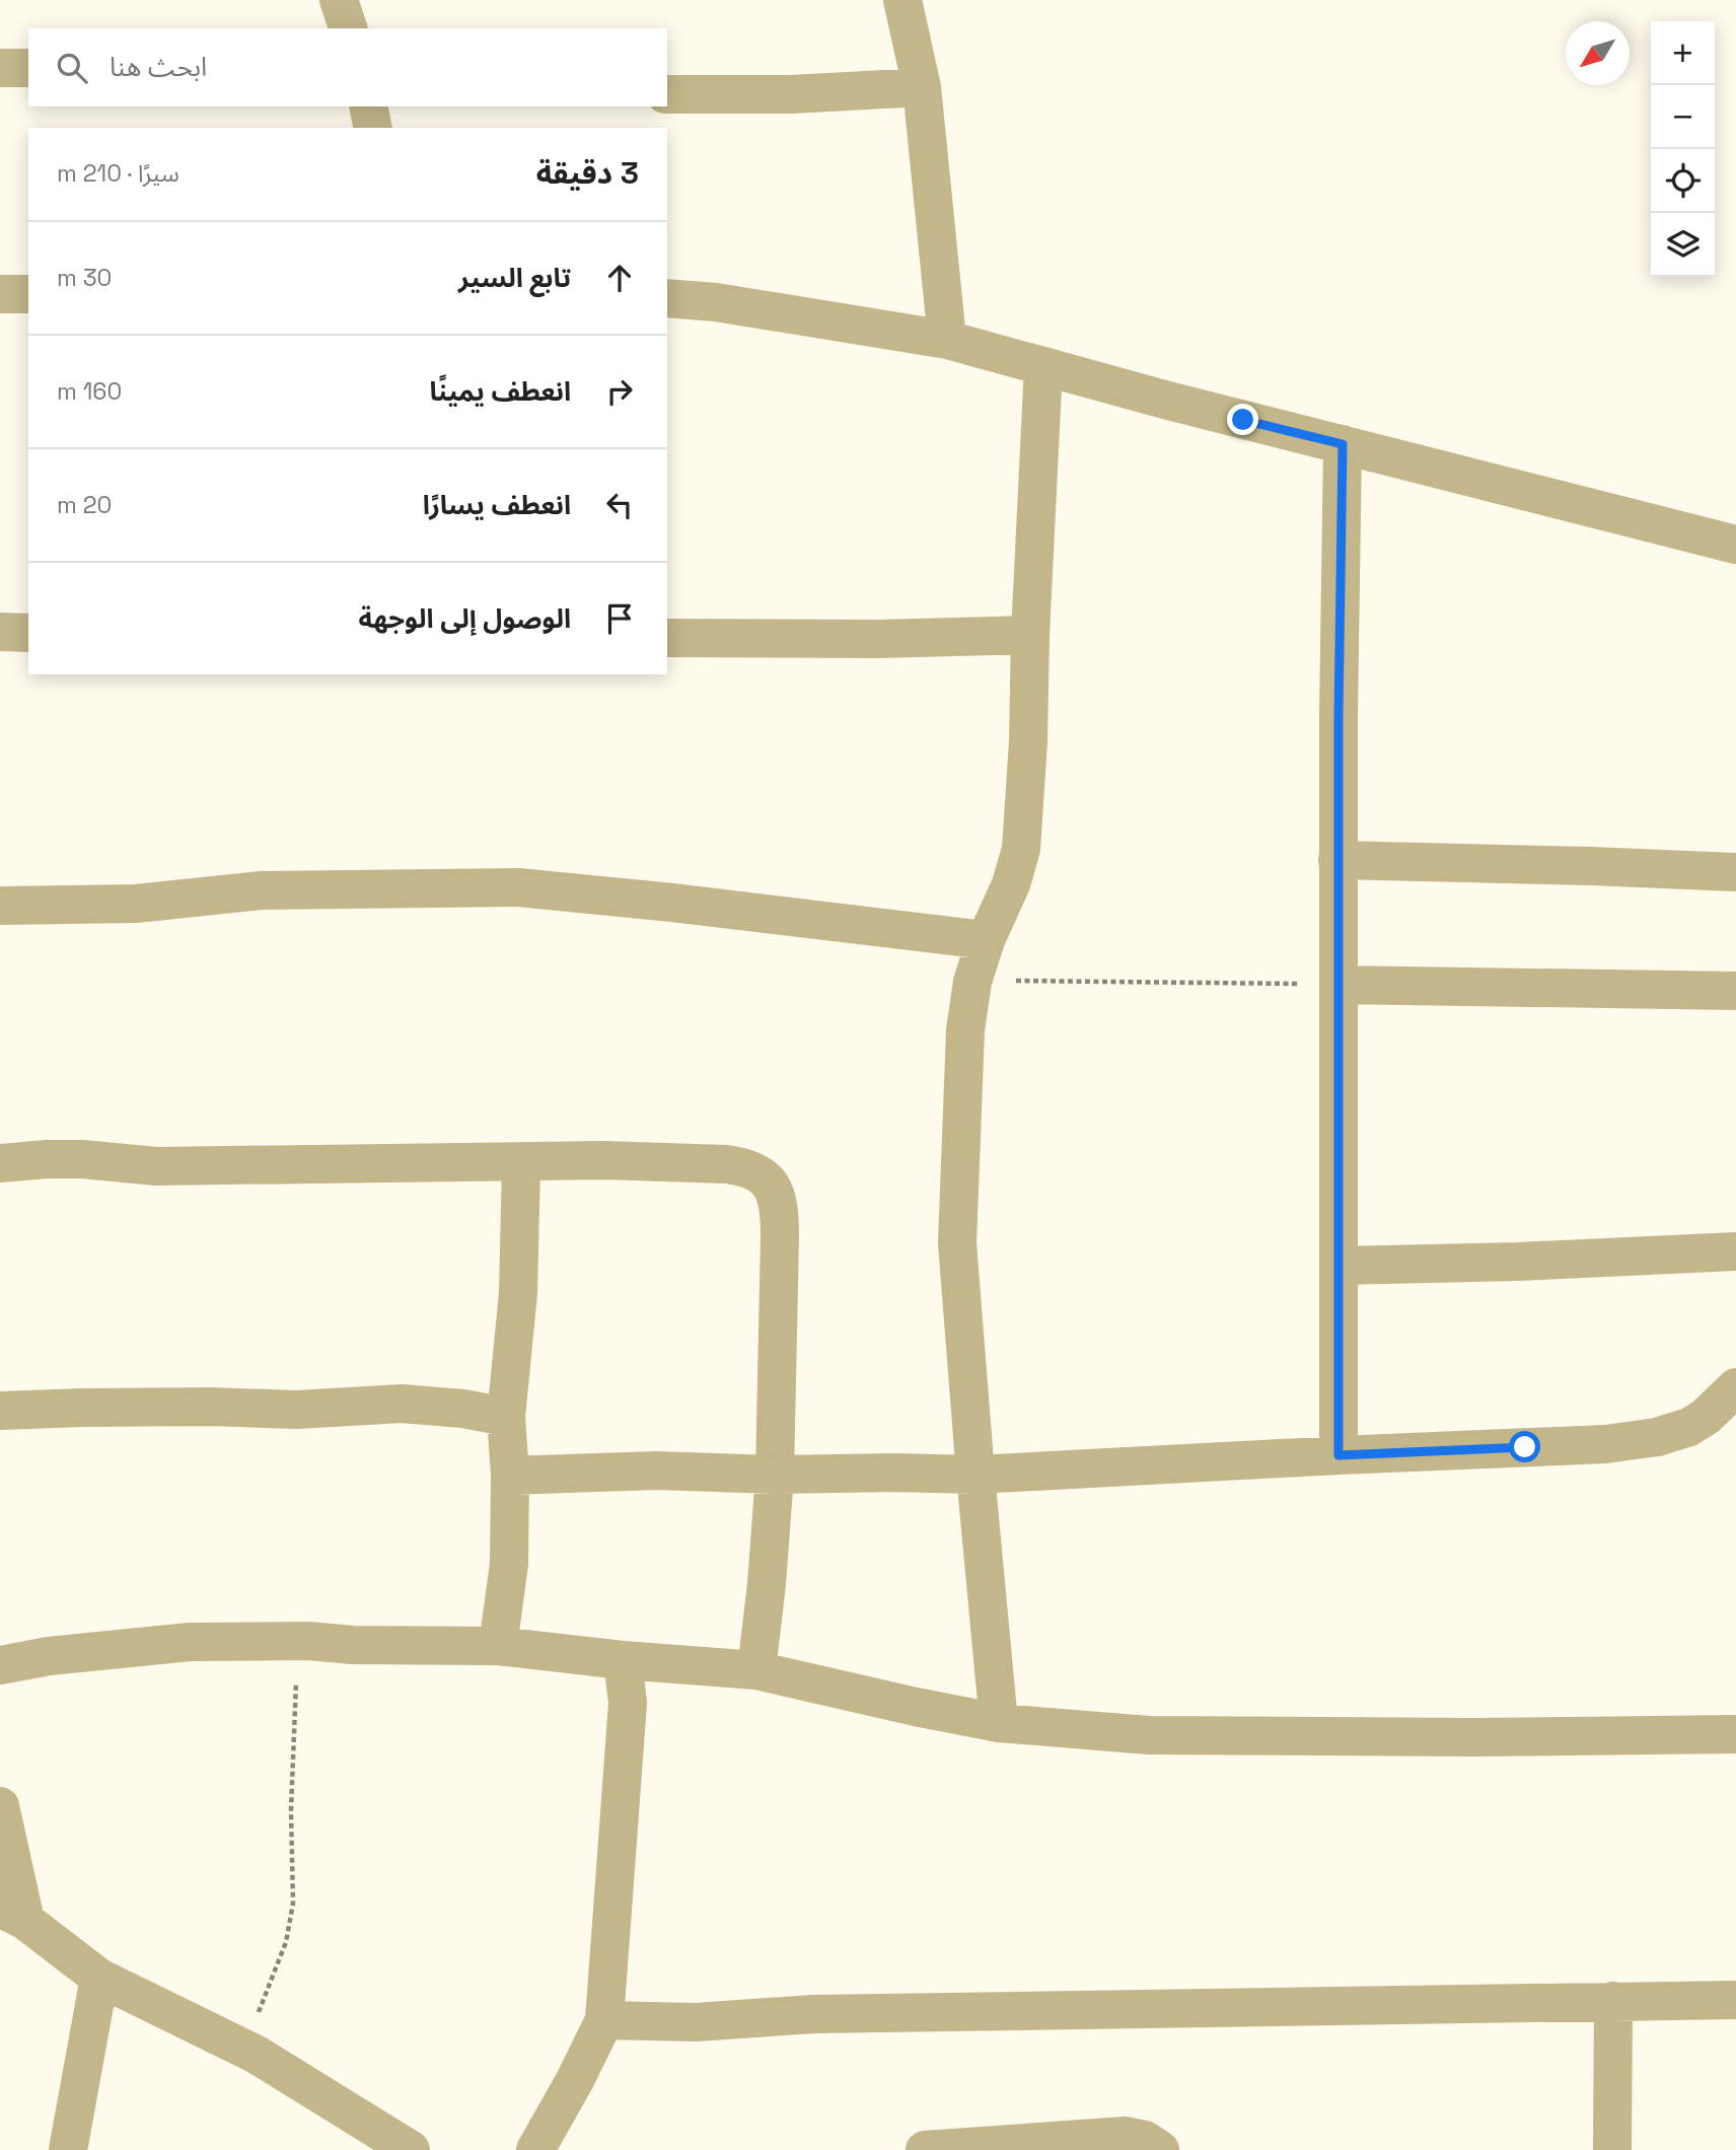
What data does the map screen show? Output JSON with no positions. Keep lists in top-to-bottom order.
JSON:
{
  "north": "bottom left",
  "page": {
    "map_buttons": ["+", "−"],
    "search": "ابحث هنا",
    "heading": ["3 دقيقة", "سيرًا · 210 m"],
    "list": [
      ["تابع السير", "30 m"],
      ["انعطف يمينًا", "160 m"],
      ["انعطف يسارًا", "20 m"],
      "الوصول إلى الوجهة"
    ]
  }
}
